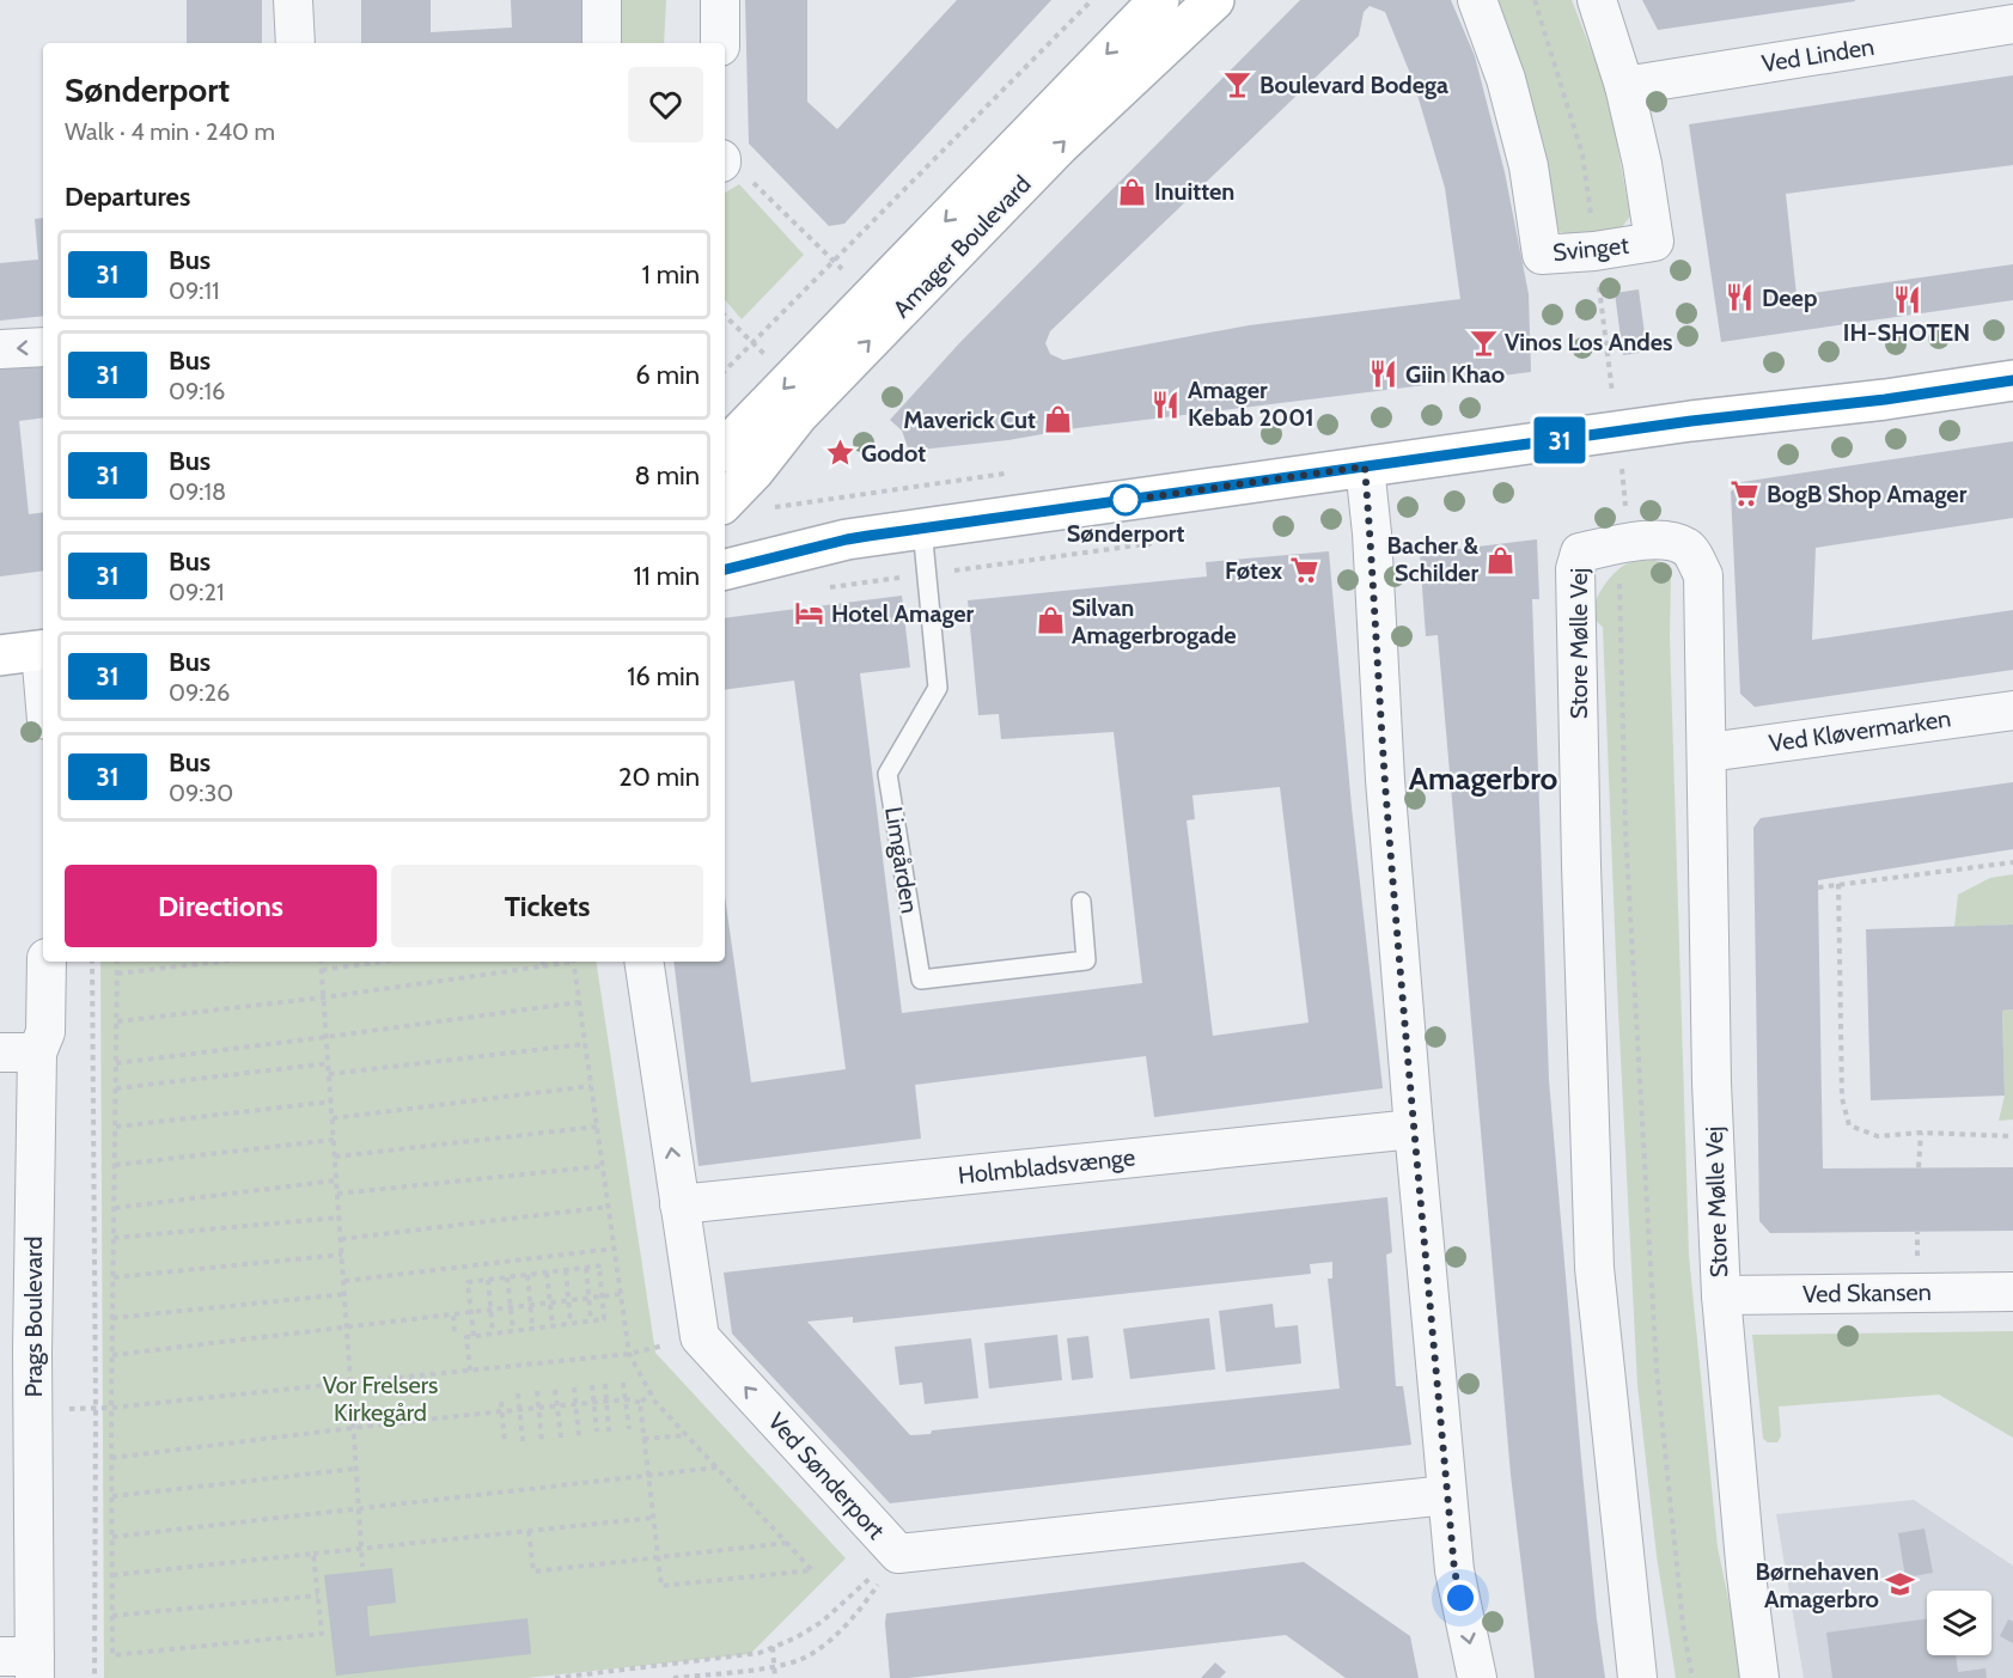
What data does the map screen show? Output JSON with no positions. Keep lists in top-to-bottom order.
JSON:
{
  "streets": {
    "street": [
      "Ved Linden",
      "Amager Boulevard",
      "Svinget",
      "Store Mølle Vej",
      "Ved Kløvermarken",
      "Holmbladsvænge",
      "Ved Skansen",
      "Prags Boulevard",
      "Ved Sønderport"
    ],
    "lane": ["Limgården"]
  },
  "crossings": [
    ["Ved Linden", "Svinget"],
    ["Store Mølle Vej", "Ved Kløvermarken"],
    ["Store Mølle Vej", "Ved Skansen"]
  ],
  "districts": ["Amagerbro"],
  "parks": ["Vor Frelsers Kirkegård"],
  "places": {
    "bar": ["Boulevard Bodega", "Vinos Los Andes"],
    "shop": [
      "Inuitten",
      "Maverick Cut",
      "Bacher & Schilder",
      "Silvan Amagerbrogade"
    ],
    "restaurant": [
      "Deep",
      "IH-SHOTEN",
      "Giin Khao",
      "Amager Kebab 2001"
    ],
    "place": ["Godot"],
    "supermarket": ["BogB Shop Amager", "Føtex"],
    "other": ["Sønderport"],
    "hotel": ["Hotel Amager"],
    "school or university": ["Børnehaven Amagerbro"]
  },
  "lines": ["bus line 31"],
  "page": {
    "on_map": "31",
    "heading": [
      ["Sønderport", "Walk · 4 min · 240 m"],
      "Departures"
    ],
    "list": [
      {
        "mark": "31",
        "name": "Bus",
        "note": "09:11",
        "value": "1 min"
      },
      {
        "mark": "31",
        "name": "Bus",
        "note": "09:16",
        "value": "6 min"
      },
      {
        "mark": "31",
        "name": "Bus",
        "note": "09:18",
        "value": "8 min"
      },
      {
        "mark": "31",
        "name": "Bus",
        "note": "09:21",
        "value": "11 min"
      },
      {
        "mark": "31",
        "name": "Bus",
        "note": "09:26",
        "value": "16 min"
      },
      {
        "mark": "31",
        "name": "Bus",
        "note": "09:30",
        "value": "20 min"
      }
    ],
    "buttons": ["Directions", "Tickets"]
  }
}
